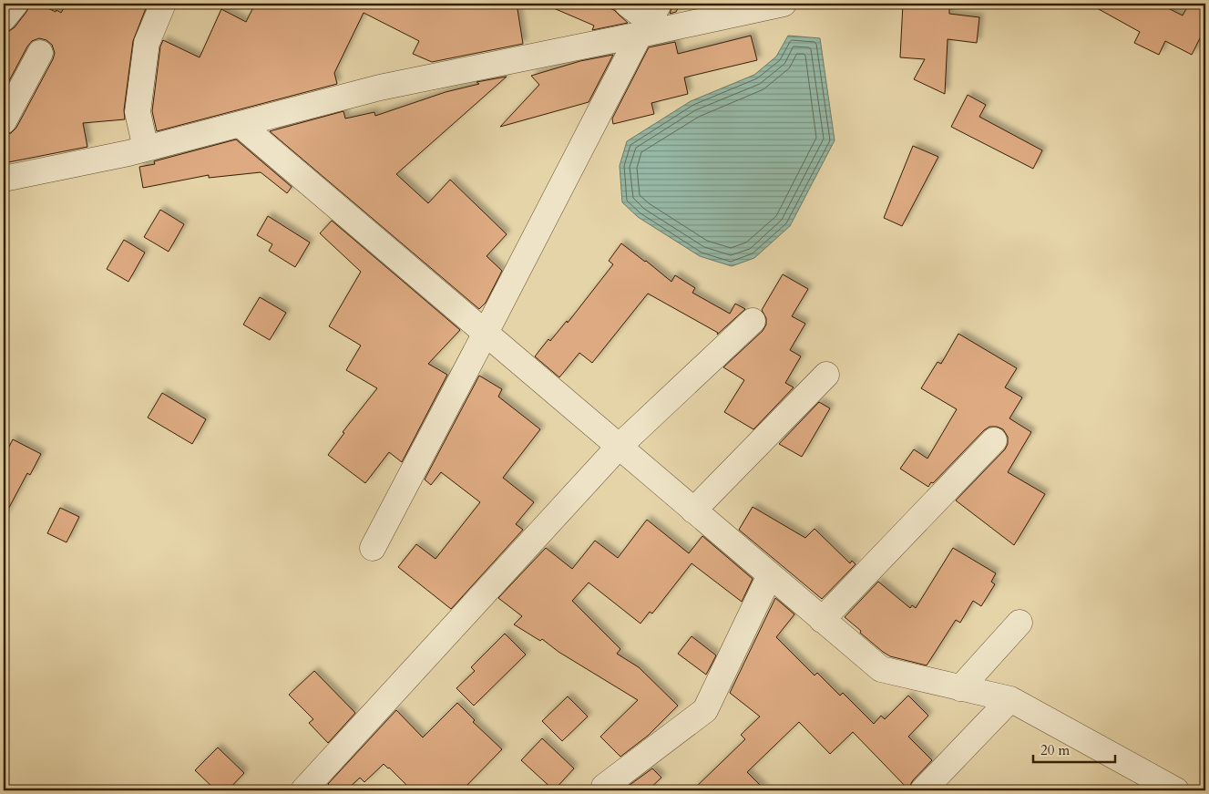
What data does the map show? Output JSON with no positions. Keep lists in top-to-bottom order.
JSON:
{
  "scale_bar": "20 m"
}
